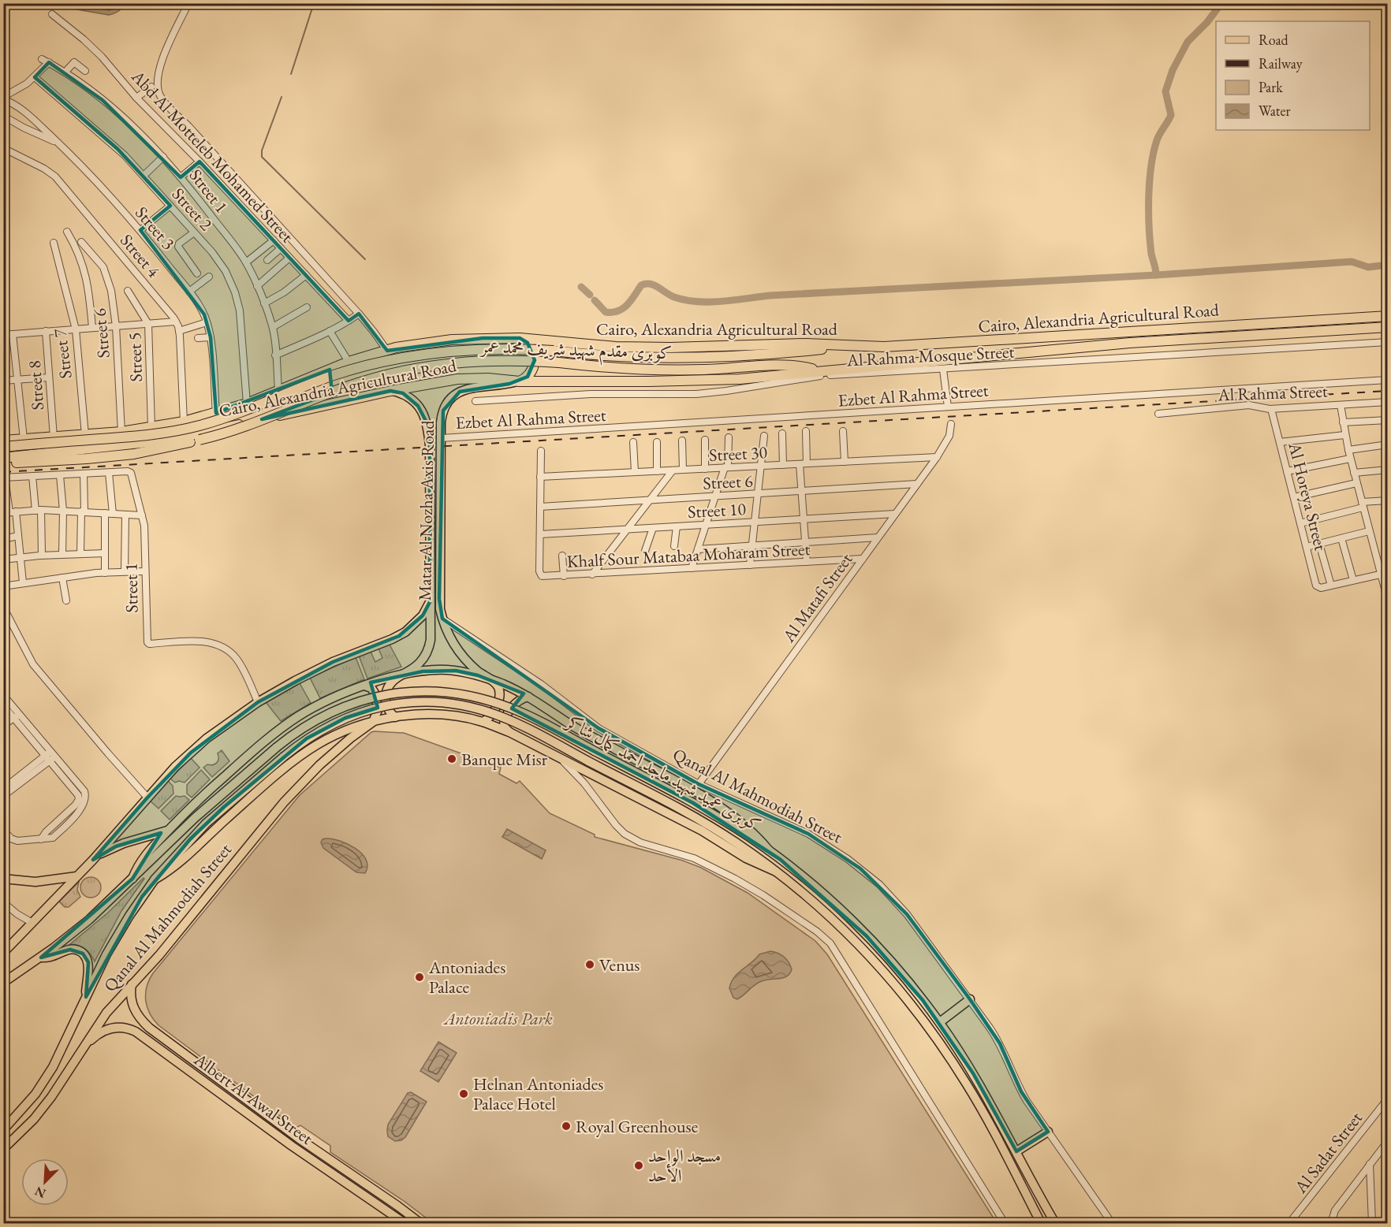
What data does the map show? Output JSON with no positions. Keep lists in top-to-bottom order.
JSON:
{
  "streets": {
    "highway": ["Cairo, Alexandria Agricultural Road", "كوبرى مقدم شهيد شريف محمد عمر"],
    "main road": [
      "Matar Al Nozha Axis Road",
      "كوبرى عميد شهيد ماجد احمد كمال شاكر",
      "Qanal Al Mahmodiah Street",
      "Albert Al Awal Street"
    ],
    "street": [
      "Abd Al Motteleb Mohamed Street",
      "Street 1",
      "Street 2",
      "Street 3",
      "Street 4",
      "Street 6",
      "Street 7",
      "Al Rahma Mosque Street",
      "Street 5",
      "Street 8",
      "Al Rahma Street",
      "Ezbet Al Rahma Street",
      "Street 30",
      "Al Horeya Street",
      "Street 10",
      "Khalf Sour Matabaa Moharam Street",
      "Al Matafi Street",
      "Al Sadat Street"
    ]
  },
  "crossings": [
    ["Street 1", "Cairo, Alexandria Agricultural Road"],
    ["Street 2", "Cairo, Alexandria Agricultural Road"],
    ["Street 3", "Cairo, Alexandria Agricultural Road"],
    ["Street 4", "Cairo, Alexandria Agricultural Road"],
    ["Cairo, Alexandria Agricultural Road", "Street 6"],
    ["Cairo, Alexandria Agricultural Road", "كوبرى مقدم شهيد شريف محمد عمر"],
    ["Cairo, Alexandria Agricultural Road", "Street 7"],
    ["Cairo, Alexandria Agricultural Road", "Street 5"],
    ["Cairo, Alexandria Agricultural Road", "Street 8"],
    ["Cairo, Alexandria Agricultural Road", "Matar Al Nozha Axis Road"],
    ["Street 6", "Al Matafi Street"],
    ["Al Rahma Street", "Al Horeya Street"],
    ["Ezbet Al Rahma Street", "Matar Al Nozha Axis Road"],
    ["Street 30", "Al Matafi Street"],
    ["Street 10", "Khalf Sour Matabaa Moharam Street"],
    ["Street 10", "Al Matafi Street"],
    ["Matar Al Nozha Axis Road", "Qanal Al Mahmodiah Street"],
    ["Khalf Sour Matabaa Moharam Street", "Al Matafi Street"],
    ["Al Matafi Street", "Qanal Al Mahmodiah Street"],
    ["كوبرى عميد شهيد ماجد احمد كمال شاكر", "Qanal Al Mahmodiah Street"],
    ["Qanal Al Mahmodiah Street", "Albert Al Awal Street"]
  ],
  "parks": ["Antoniadis Park"],
  "places": [
    "Banque Misr",
    "Venus",
    "Antoniades Palace",
    "Helnan Antoniades Palace Hotel",
    "Royal Greenhouse",
    "مسجد الواحد الأحد"
  ],
  "legend": [
    "Road",
    "Railway",
    "Park",
    "Water"
  ],
  "north": "bottom left"
}
